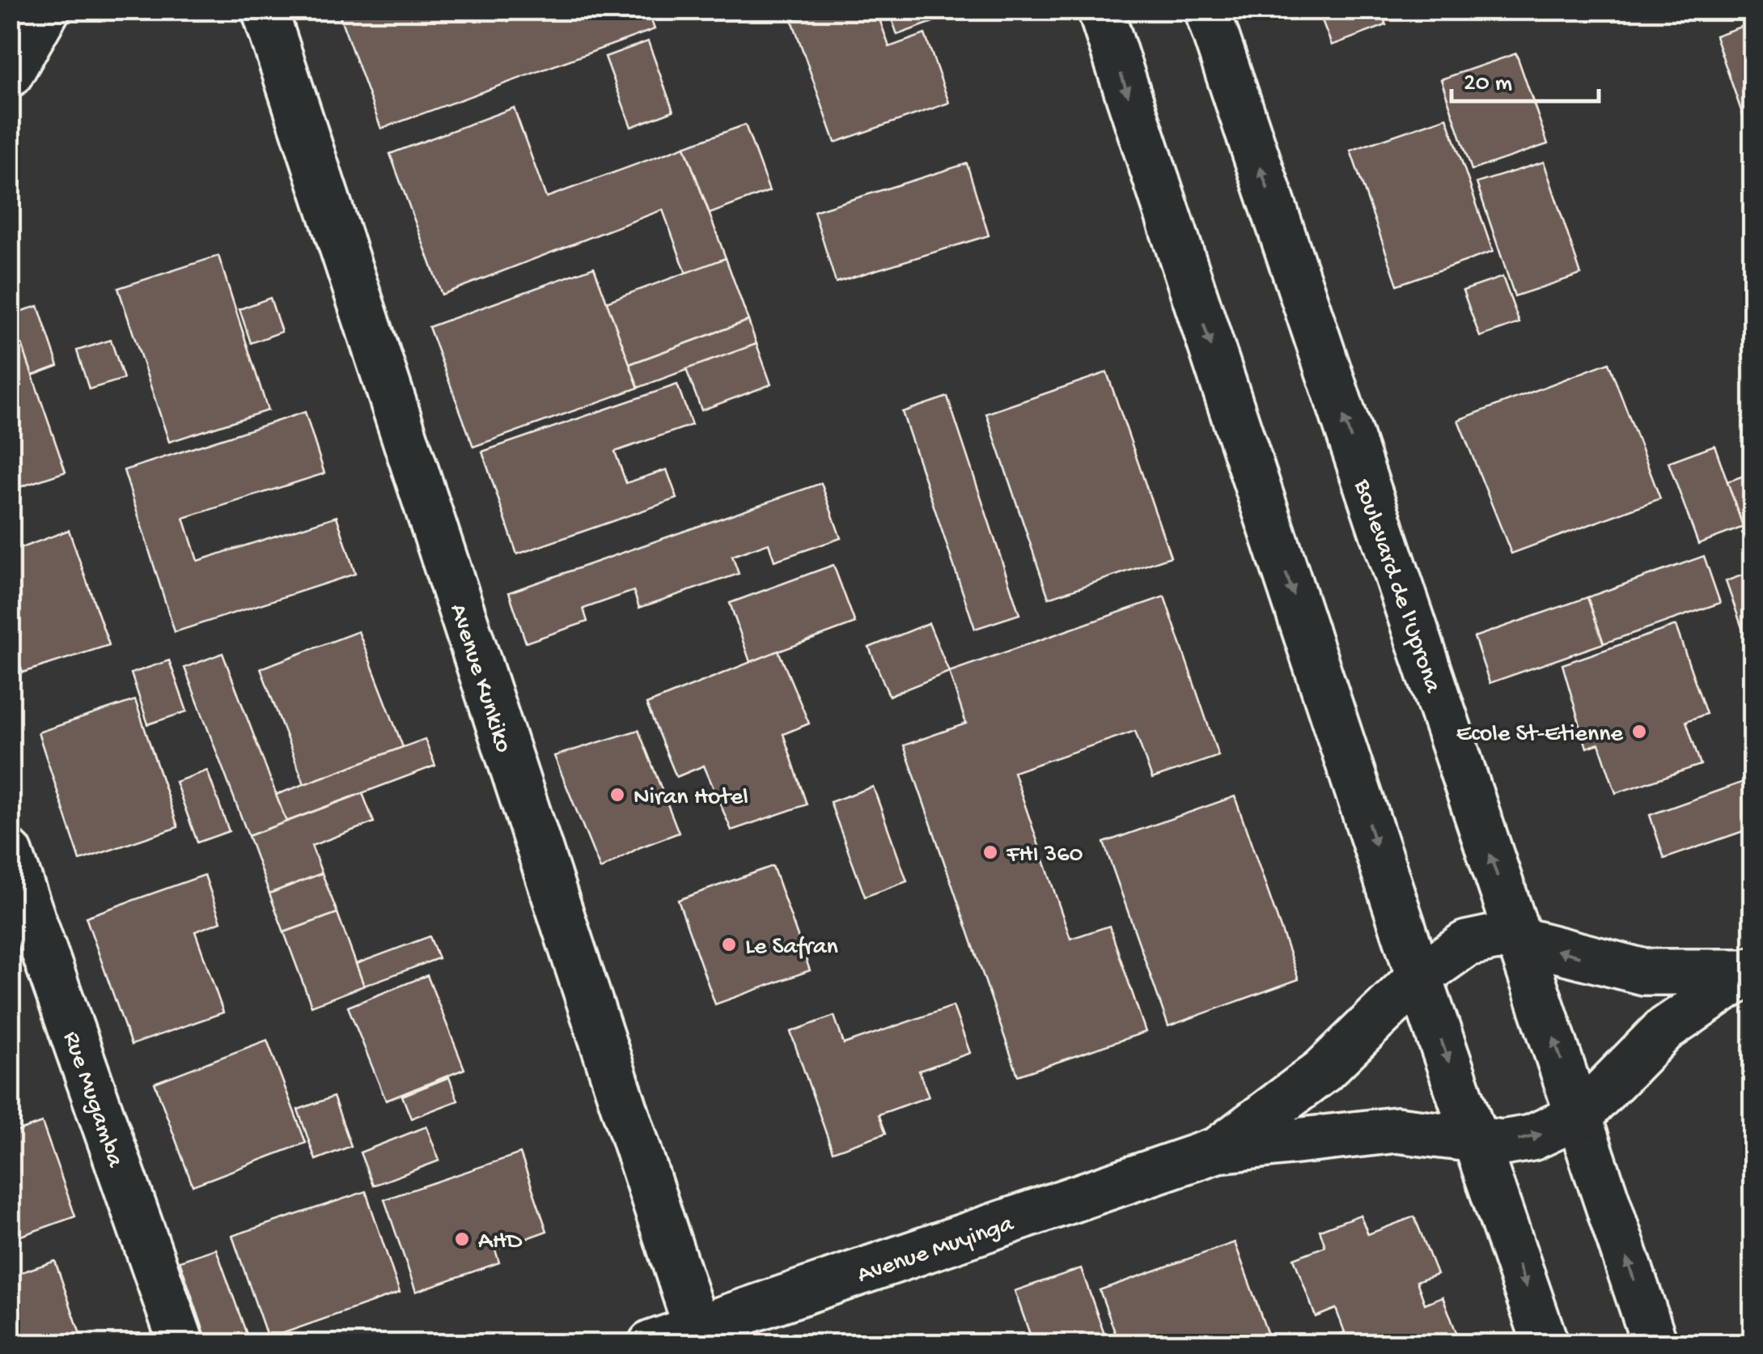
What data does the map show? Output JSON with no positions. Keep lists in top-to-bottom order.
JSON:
{
  "streets": {
    "street": [
      "Boulevard de l'Uprona",
      "Avenue Kunkiko",
      "Rue Mugamba",
      "Avenue Muyinga"
    ]
  },
  "crossings": [
    ["Boulevard de l'Uprona", "Avenue Muyinga"],
    ["Avenue Kunkiko", "Avenue Muyinga"]
  ],
  "places": [
    "Ecole St-Etienne",
    "Niran Hotel",
    "FHI 360",
    "Le Safran",
    "AHD"
  ],
  "scale_bar": "20 m"
}
